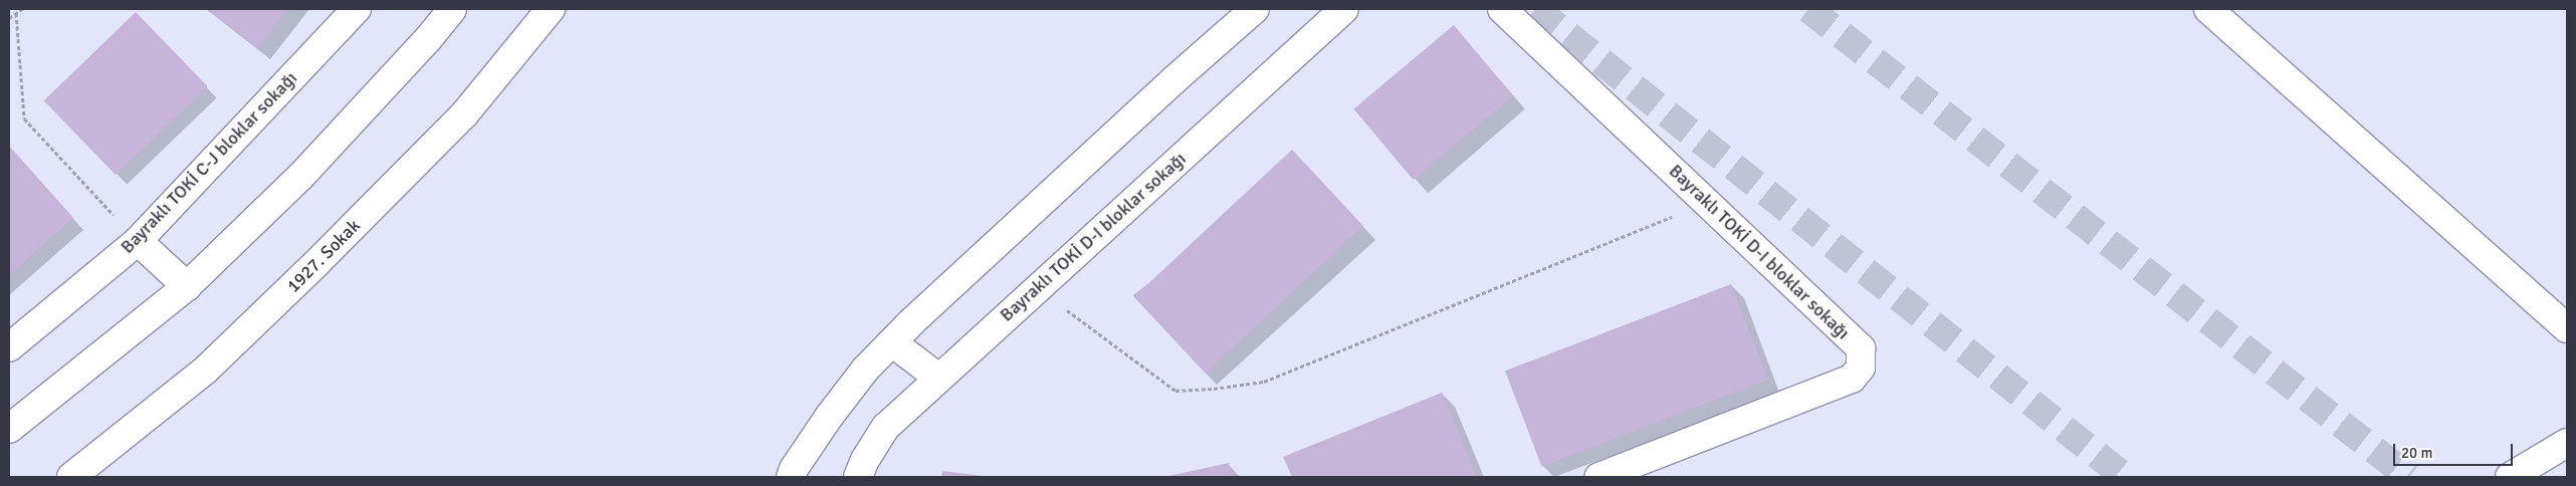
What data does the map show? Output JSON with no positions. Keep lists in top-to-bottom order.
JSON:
{
  "streets": {
    "street": ["Bayraklı TOKİ C-J bloklar sokağı", "Bayraklı TOKİ D-I bloklar sokağı", "1927. Sokak"]
  },
  "scale_bar": "20 m"
}
